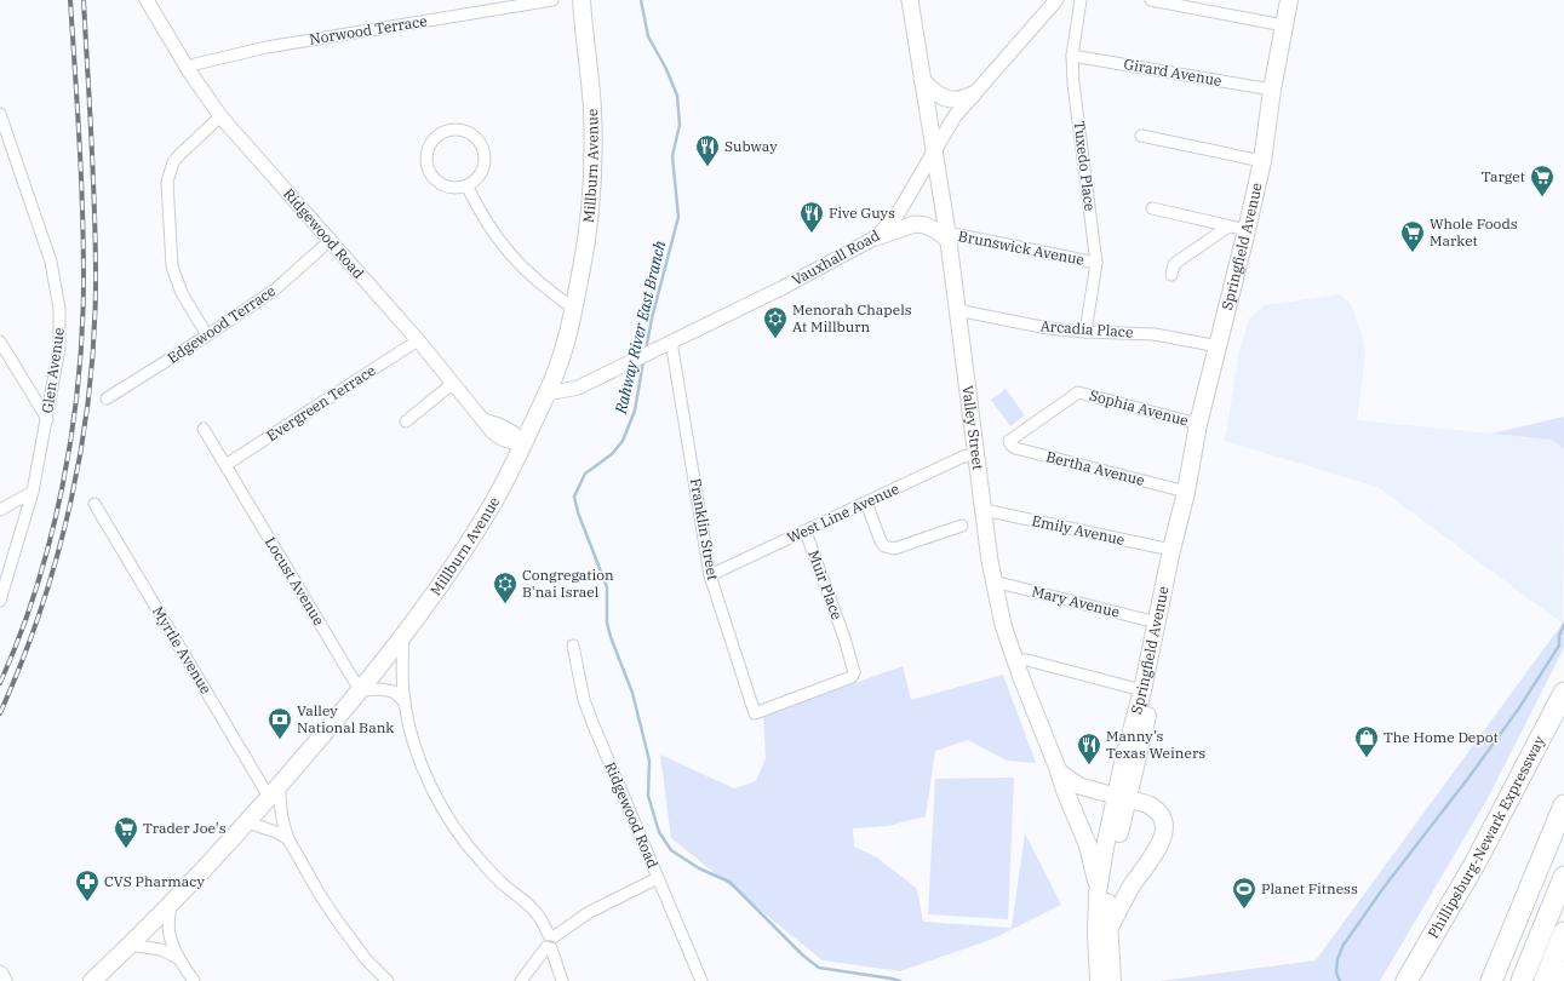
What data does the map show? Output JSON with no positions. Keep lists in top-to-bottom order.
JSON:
{
  "streets": {
    "highway": ["Phillipsburg-Newark Expressway"],
    "main road": ["Millburn Avenue", "Springfield Avenue", "Valley Street"],
    "street": [
      "Norwood Terrace",
      "Girard Avenue",
      "Tuxedo Place",
      "Ridgewood Road",
      "Brunswick Avenue",
      "Vauxhall Road",
      "Edgewood Terrace",
      "Arcadia Place",
      "Glen Avenue",
      "Evergreen Terrace",
      "Sophia Avenue",
      "Bertha Avenue",
      "West Line Avenue",
      "Franklin Street",
      "Emily Avenue",
      "Locust Avenue",
      "Muir Place",
      "Mary Avenue",
      "Myrtle Avenue"
    ]
  },
  "crossings": [
    ["Norwood Terrace", "Ridgewood Road"],
    ["Girard Avenue", "Tuxedo Place"],
    ["Girard Avenue", "Springfield Avenue"],
    ["Millburn Avenue", "Ridgewood Road"],
    ["Millburn Avenue", "Vauxhall Road"],
    ["Millburn Avenue", "Locust Avenue"],
    ["Millburn Avenue", "Myrtle Avenue"],
    ["Tuxedo Place", "Brunswick Avenue"],
    ["Tuxedo Place", "Arcadia Place"],
    ["Ridgewood Road", "Edgewood Terrace"],
    ["Ridgewood Road", "Evergreen Terrace"],
    ["Springfield Avenue", "Arcadia Place"],
    ["Springfield Avenue", "Sophia Avenue"],
    ["Springfield Avenue", "Bertha Avenue"],
    ["Springfield Avenue", "Emily Avenue"],
    ["Springfield Avenue", "Mary Avenue"],
    ["Brunswick Avenue", "Valley Street"],
    ["Vauxhall Road", "Valley Street"],
    ["Vauxhall Road", "Franklin Street"],
    ["Arcadia Place", "Valley Street"],
    ["Evergreen Terrace", "Locust Avenue"],
    ["Sophia Avenue", "Bertha Avenue"],
    ["Valley Street", "West Line Avenue"],
    ["Valley Street", "Emily Avenue"],
    ["Valley Street", "Mary Avenue"],
    ["West Line Avenue", "Franklin Street"],
    ["West Line Avenue", "Muir Place"],
    ["Franklin Street", "Muir Place"]
  ],
  "water": ["Rahway River East Branch"],
  "places": {
    "restaurant": ["Subway", "Five Guys", "Manny’s Texas Weiners"],
    "supermarket": ["Target", "Whole Foods Market", "Trader Joe's"],
    "synagogue": ["Menorah Chapels At Millburn", "Congregation B'nai Israel"],
    "bank": ["Valley National Bank"],
    "shop": ["The Home Depot"],
    "pharmacy": ["CVS Pharmacy"],
    "sports": ["Planet Fitness"]
  }
}
